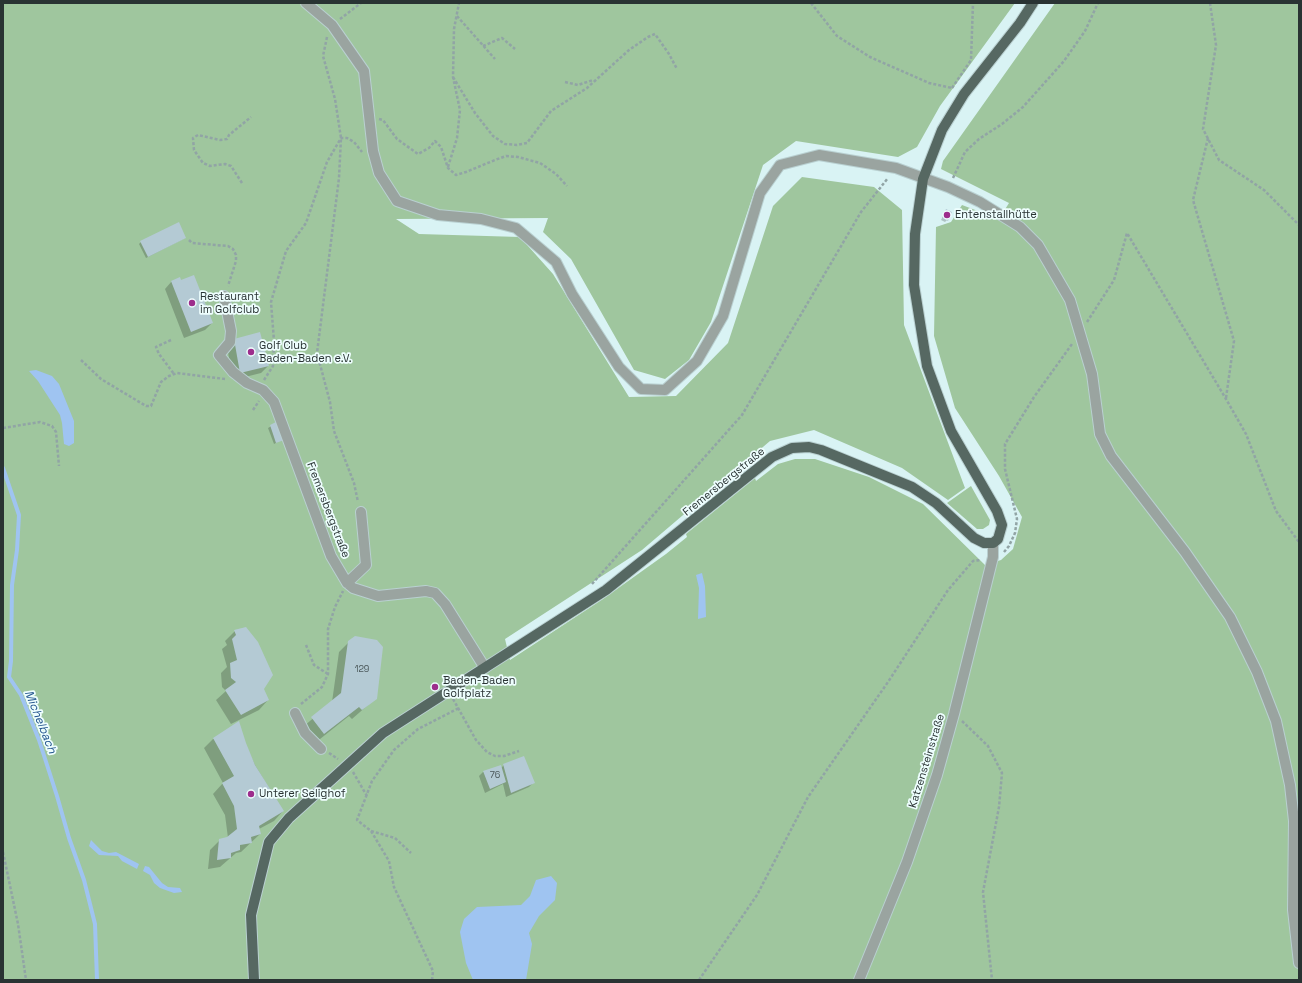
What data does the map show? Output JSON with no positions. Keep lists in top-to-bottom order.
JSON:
{
  "streets": {
    "main road": ["Fremersbergstraße"],
    "street": ["Katzensteinstraße"]
  },
  "crossings": [
    ["Fremersbergstraße", "Katzensteinstraße"]
  ],
  "water": ["Michelbach"],
  "places": [
    "Entenstallhütte",
    "Restaurant im Golfclub",
    "Golf Club Baden-Baden e.V.",
    "Baden-Baden Golfplatz",
    "Unterer Selighof"
  ],
  "house_numbers": ["129", "76"]
}
